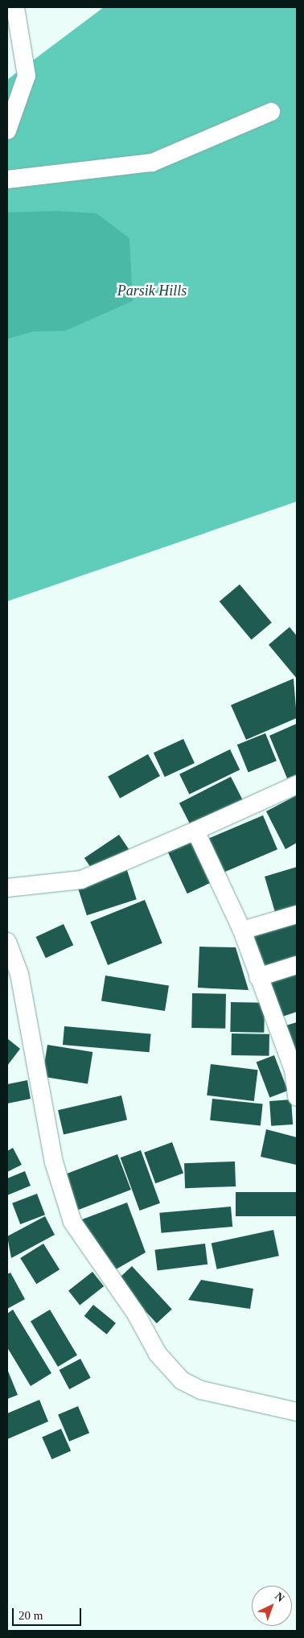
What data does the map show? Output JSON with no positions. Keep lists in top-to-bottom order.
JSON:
{
  "parks": ["Parsik Hills"],
  "scale_bar": "20 m",
  "north": "top right"
}
